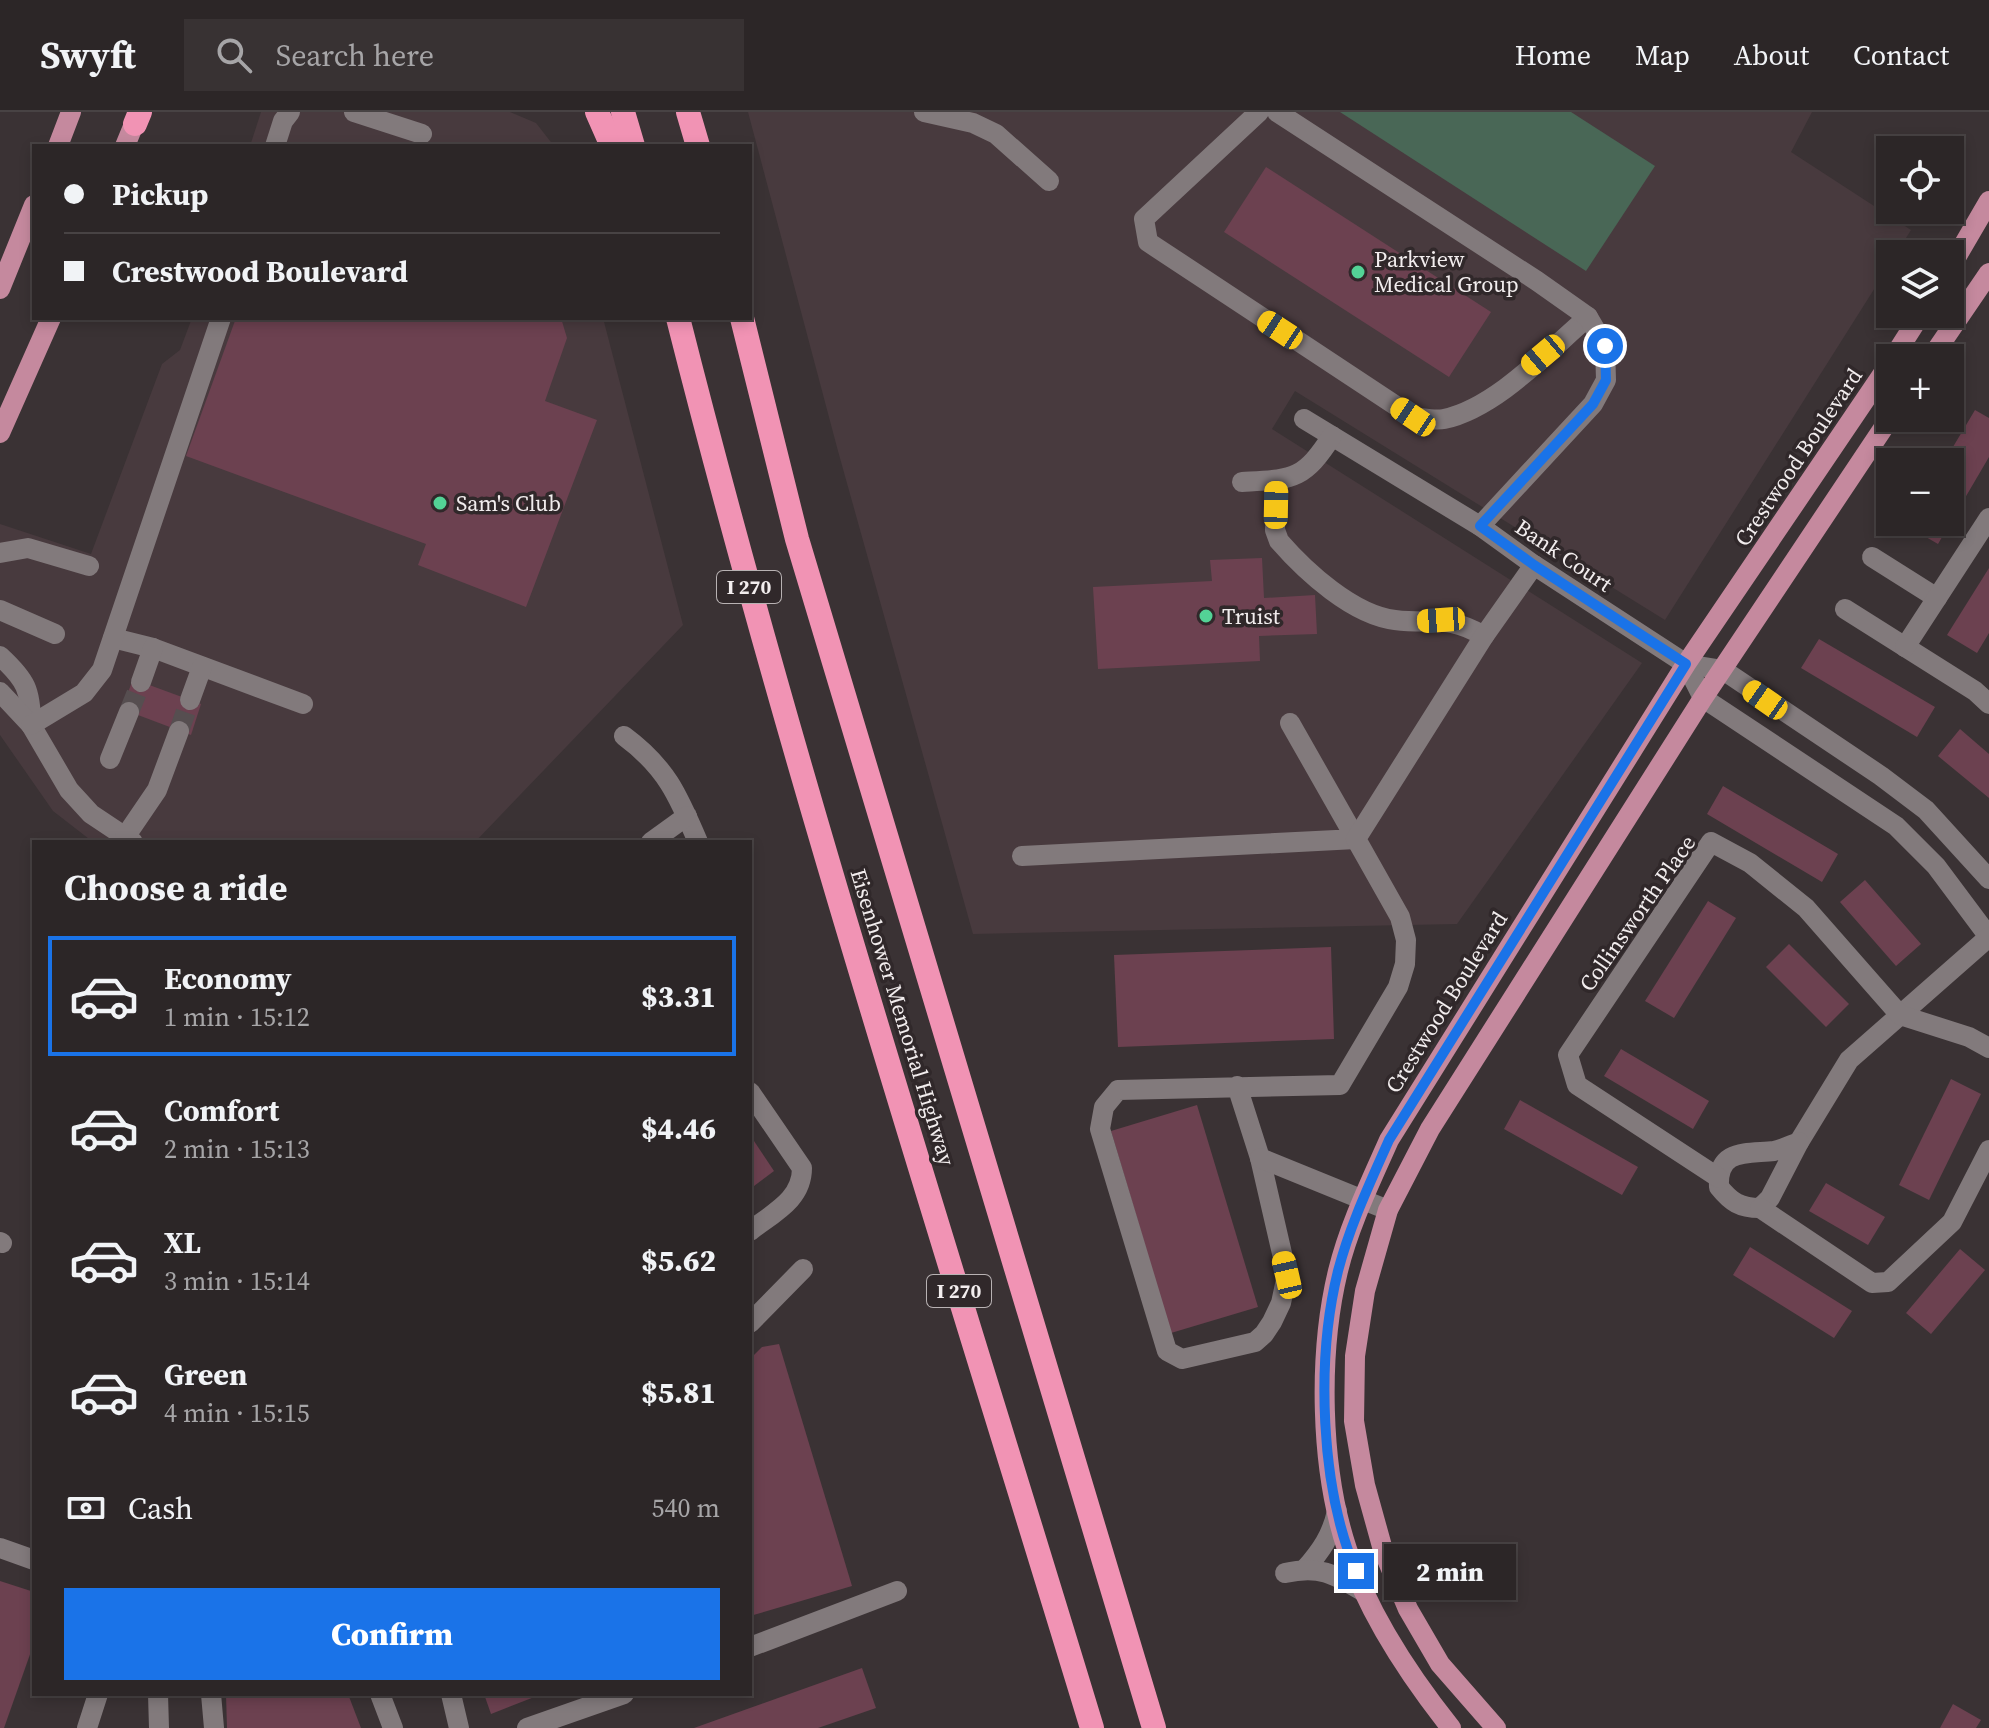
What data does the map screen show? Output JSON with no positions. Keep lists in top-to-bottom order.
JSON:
{
  "streets": {
    "highway": ["I 270", "Eisenhower Memorial Highway"],
    "main road": ["Crestwood Boulevard"],
    "street": ["Bank Court", "Collinsworth Place"]
  },
  "crossings": [
    ["Crestwood Boulevard", "Bank Court"]
  ],
  "places": ["Parkview Medical Group", "Sam's Club", "Truist"],
  "page": {
    "header": "Swyft",
    "search": "Search here",
    "nav": [
      "Home",
      "Map",
      "About",
      "Contact"
    ],
    "map_buttons": ["+", "−"],
    "banner": ["Pickup", "Crestwood Boulevard"],
    "heading": "Choose a ride",
    "list": [
      {
        "name": "Economy",
        "note": "1 min · 15:12",
        "value": "$3.31"
      },
      {
        "name": "Comfort",
        "note": "2 min · 15:13",
        "value": "$4.46"
      },
      {
        "name": "XL",
        "note": "3 min · 15:14",
        "value": "$5.62"
      },
      {
        "name": "Green",
        "note": "4 min · 15:15",
        "value": "$5.81"
      }
    ],
    "pay": ["Cash", "540 m"],
    "bubble": "2 min",
    "buttons": "Confirm"
  }
}
